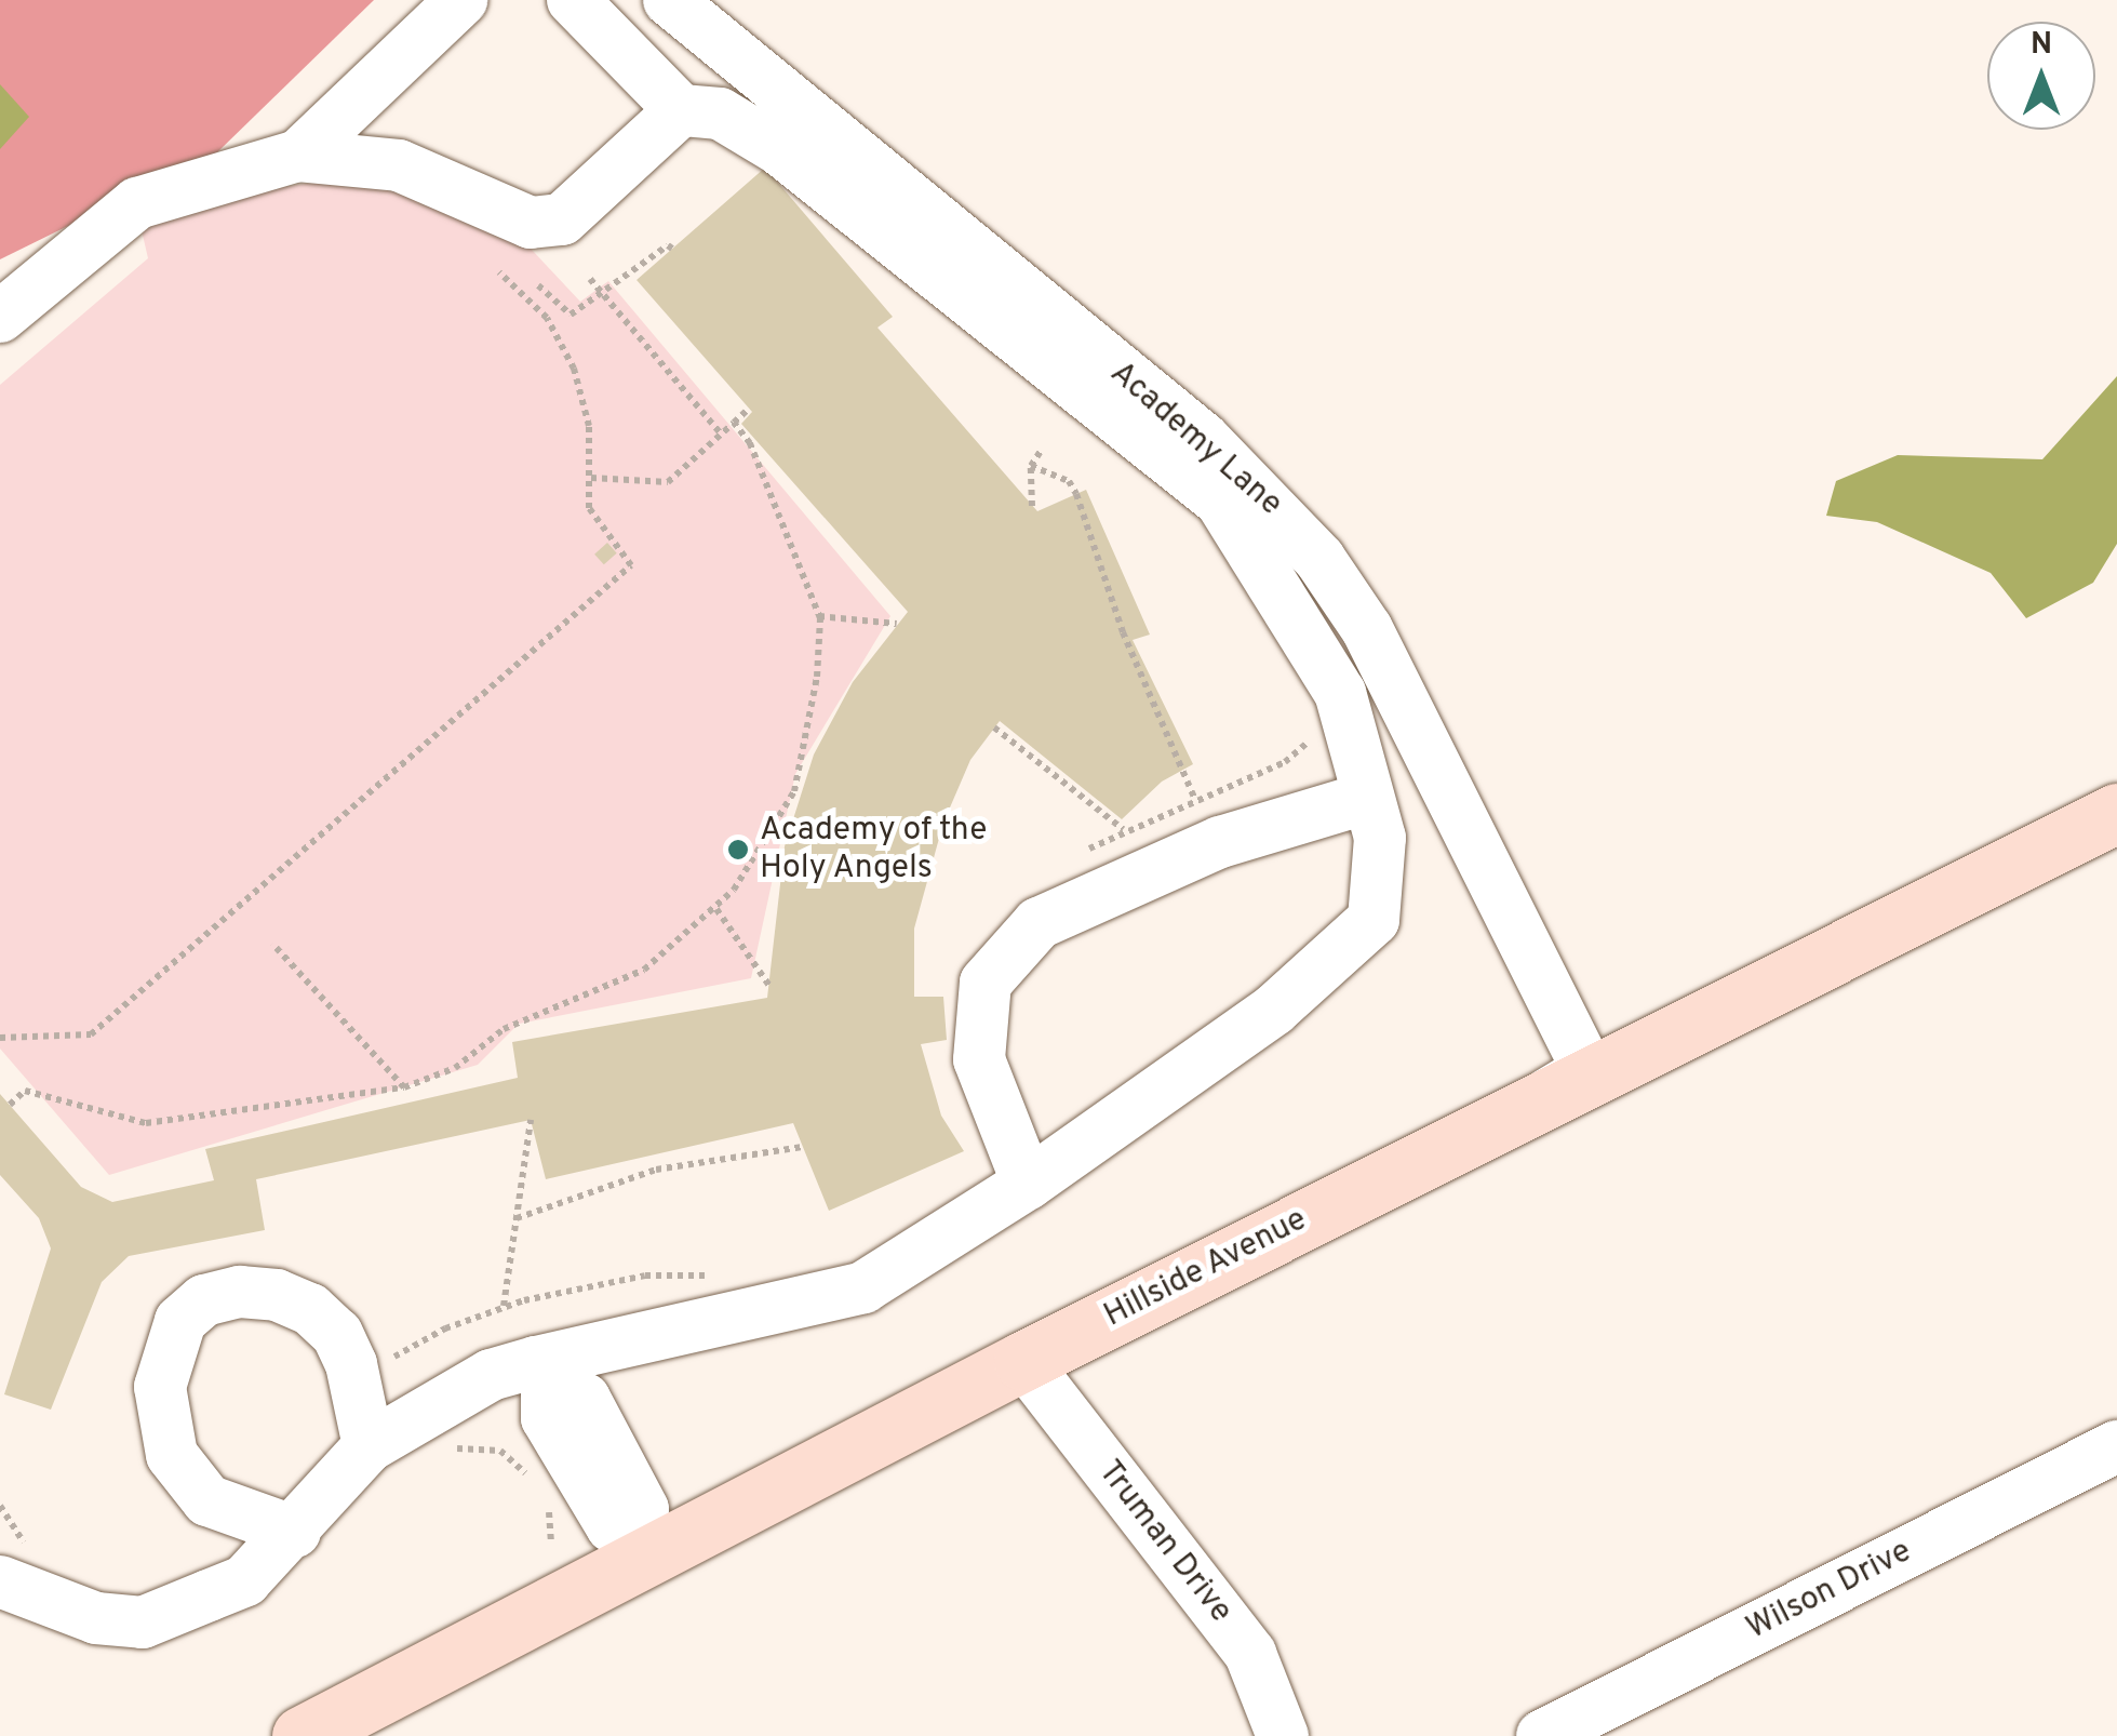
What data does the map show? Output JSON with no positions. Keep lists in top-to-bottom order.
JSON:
{
  "streets": {
    "main road": ["Hillside Avenue"],
    "street": ["Academy Lane", "Truman Drive", "Wilson Drive"]
  },
  "crossings": [
    ["Academy Lane", "Hillside Avenue"],
    ["Hillside Avenue", "Truman Drive"]
  ],
  "places": ["Academy of the Holy Angels"],
  "north": "top"
}
